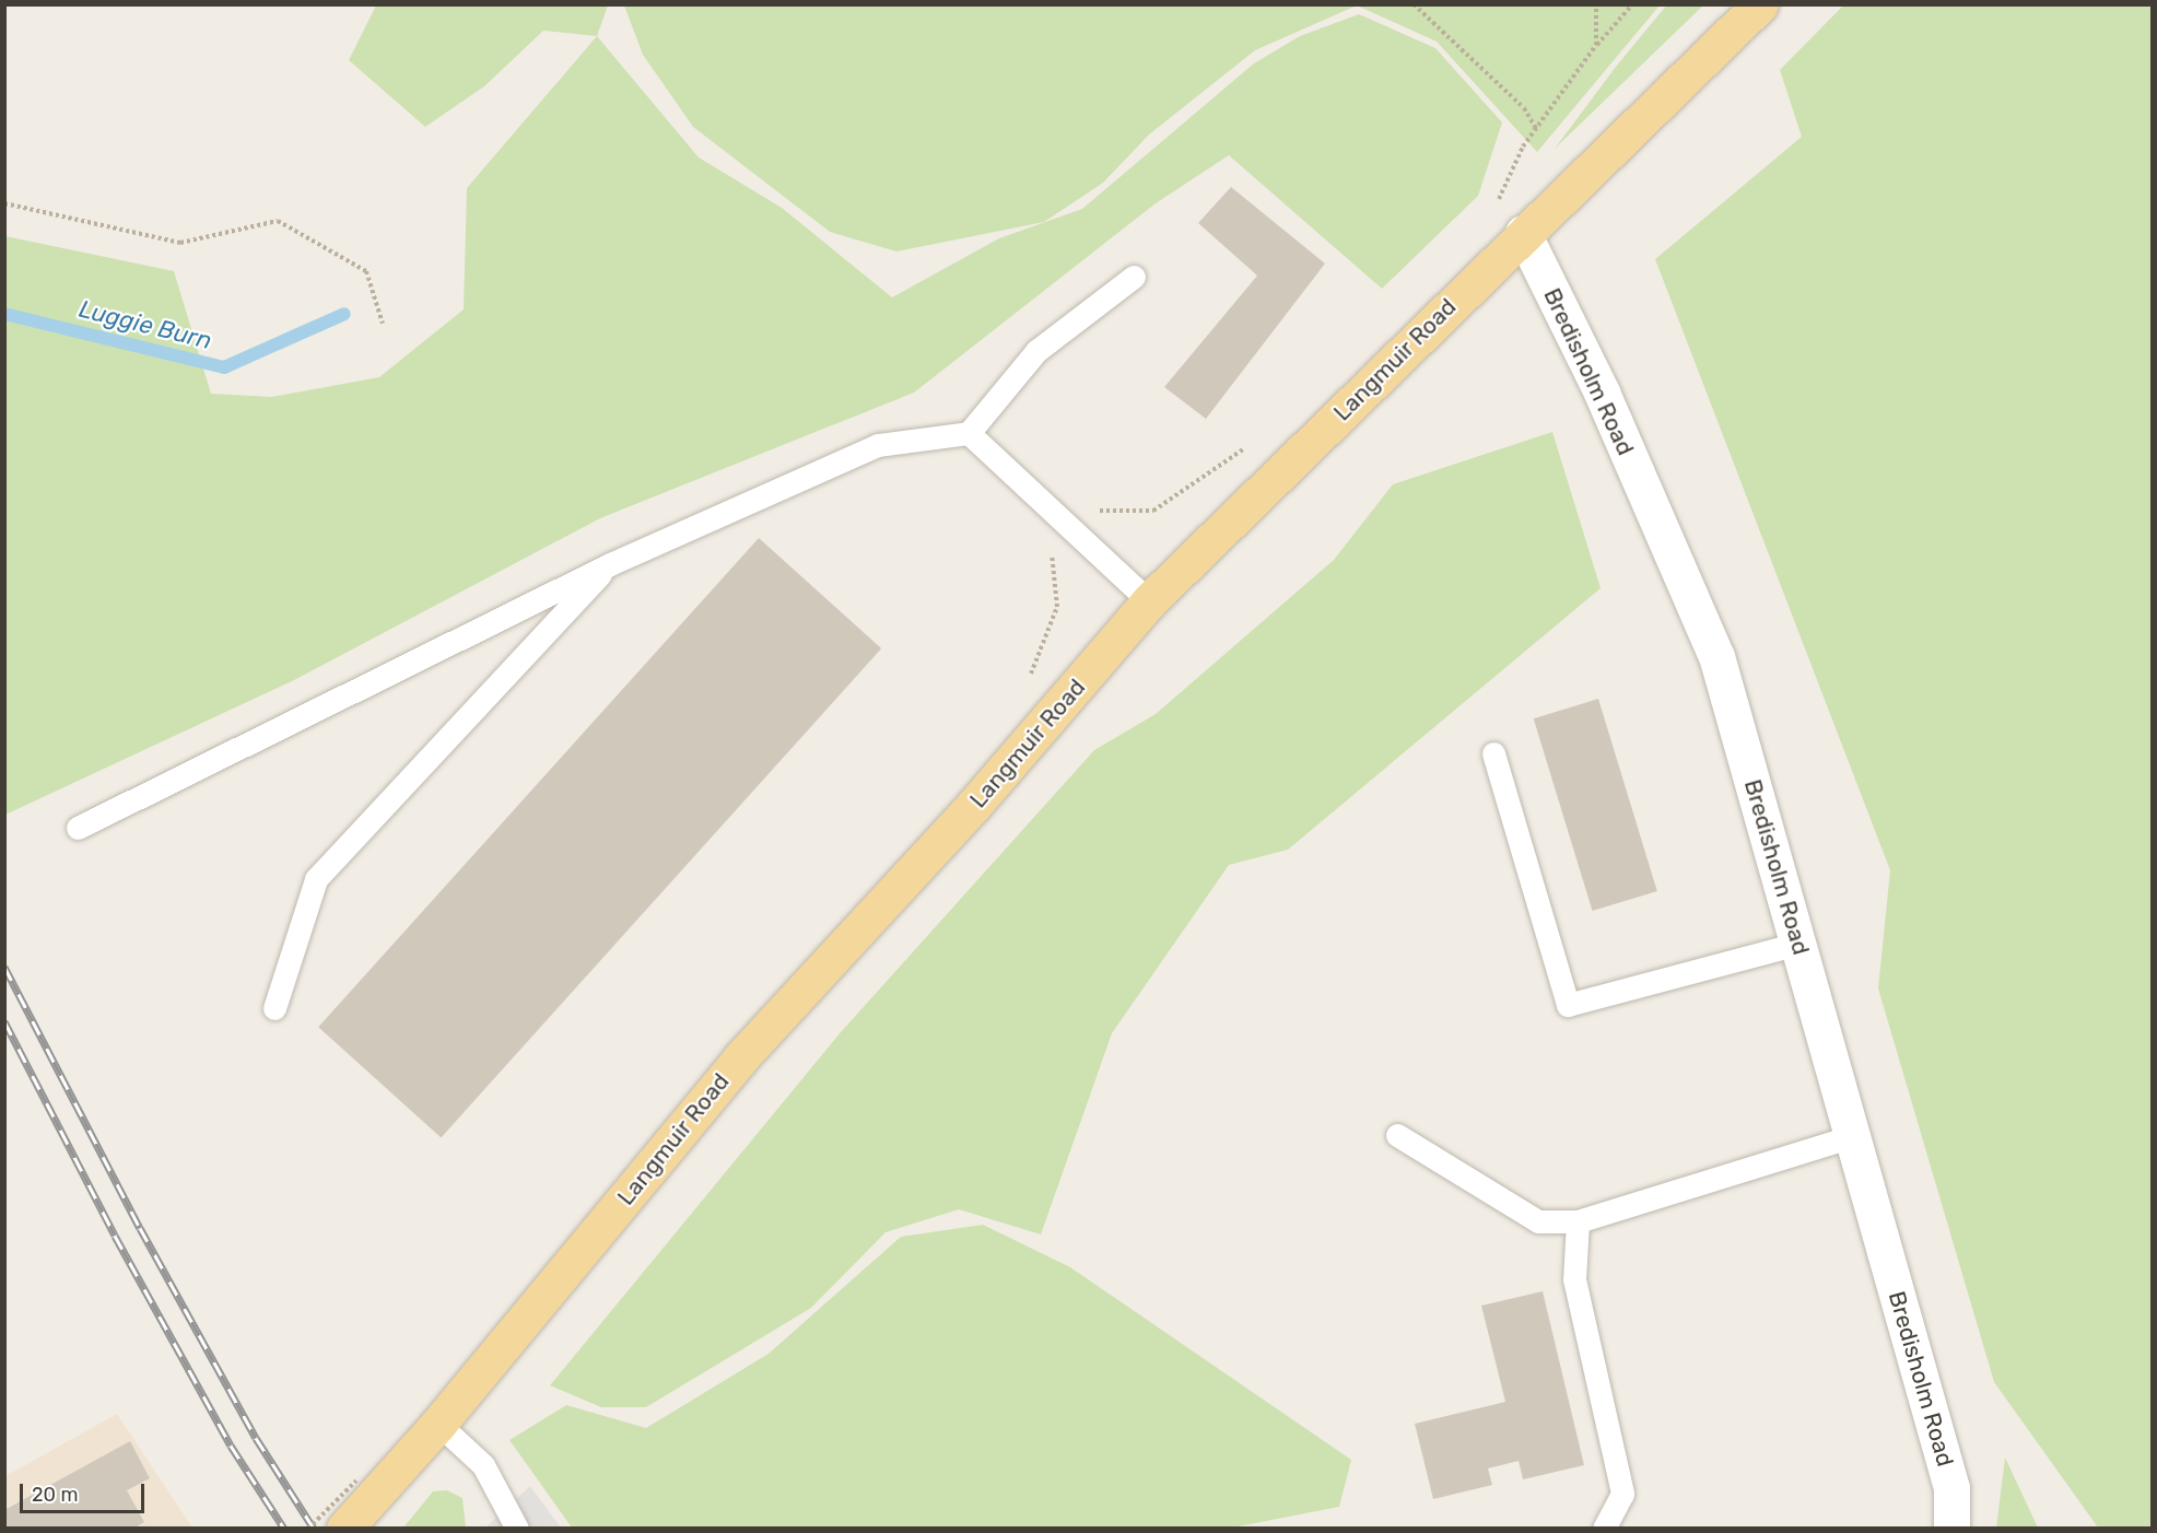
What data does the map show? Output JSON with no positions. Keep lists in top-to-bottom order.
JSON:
{
  "streets": {
    "main road": ["Langmuir Road"],
    "street": ["Bredisholm Road"]
  },
  "crossings": [
    ["Langmuir Road", "Bredisholm Road"]
  ],
  "water": ["Luggie Burn"],
  "scale_bar": "20 m"
}
